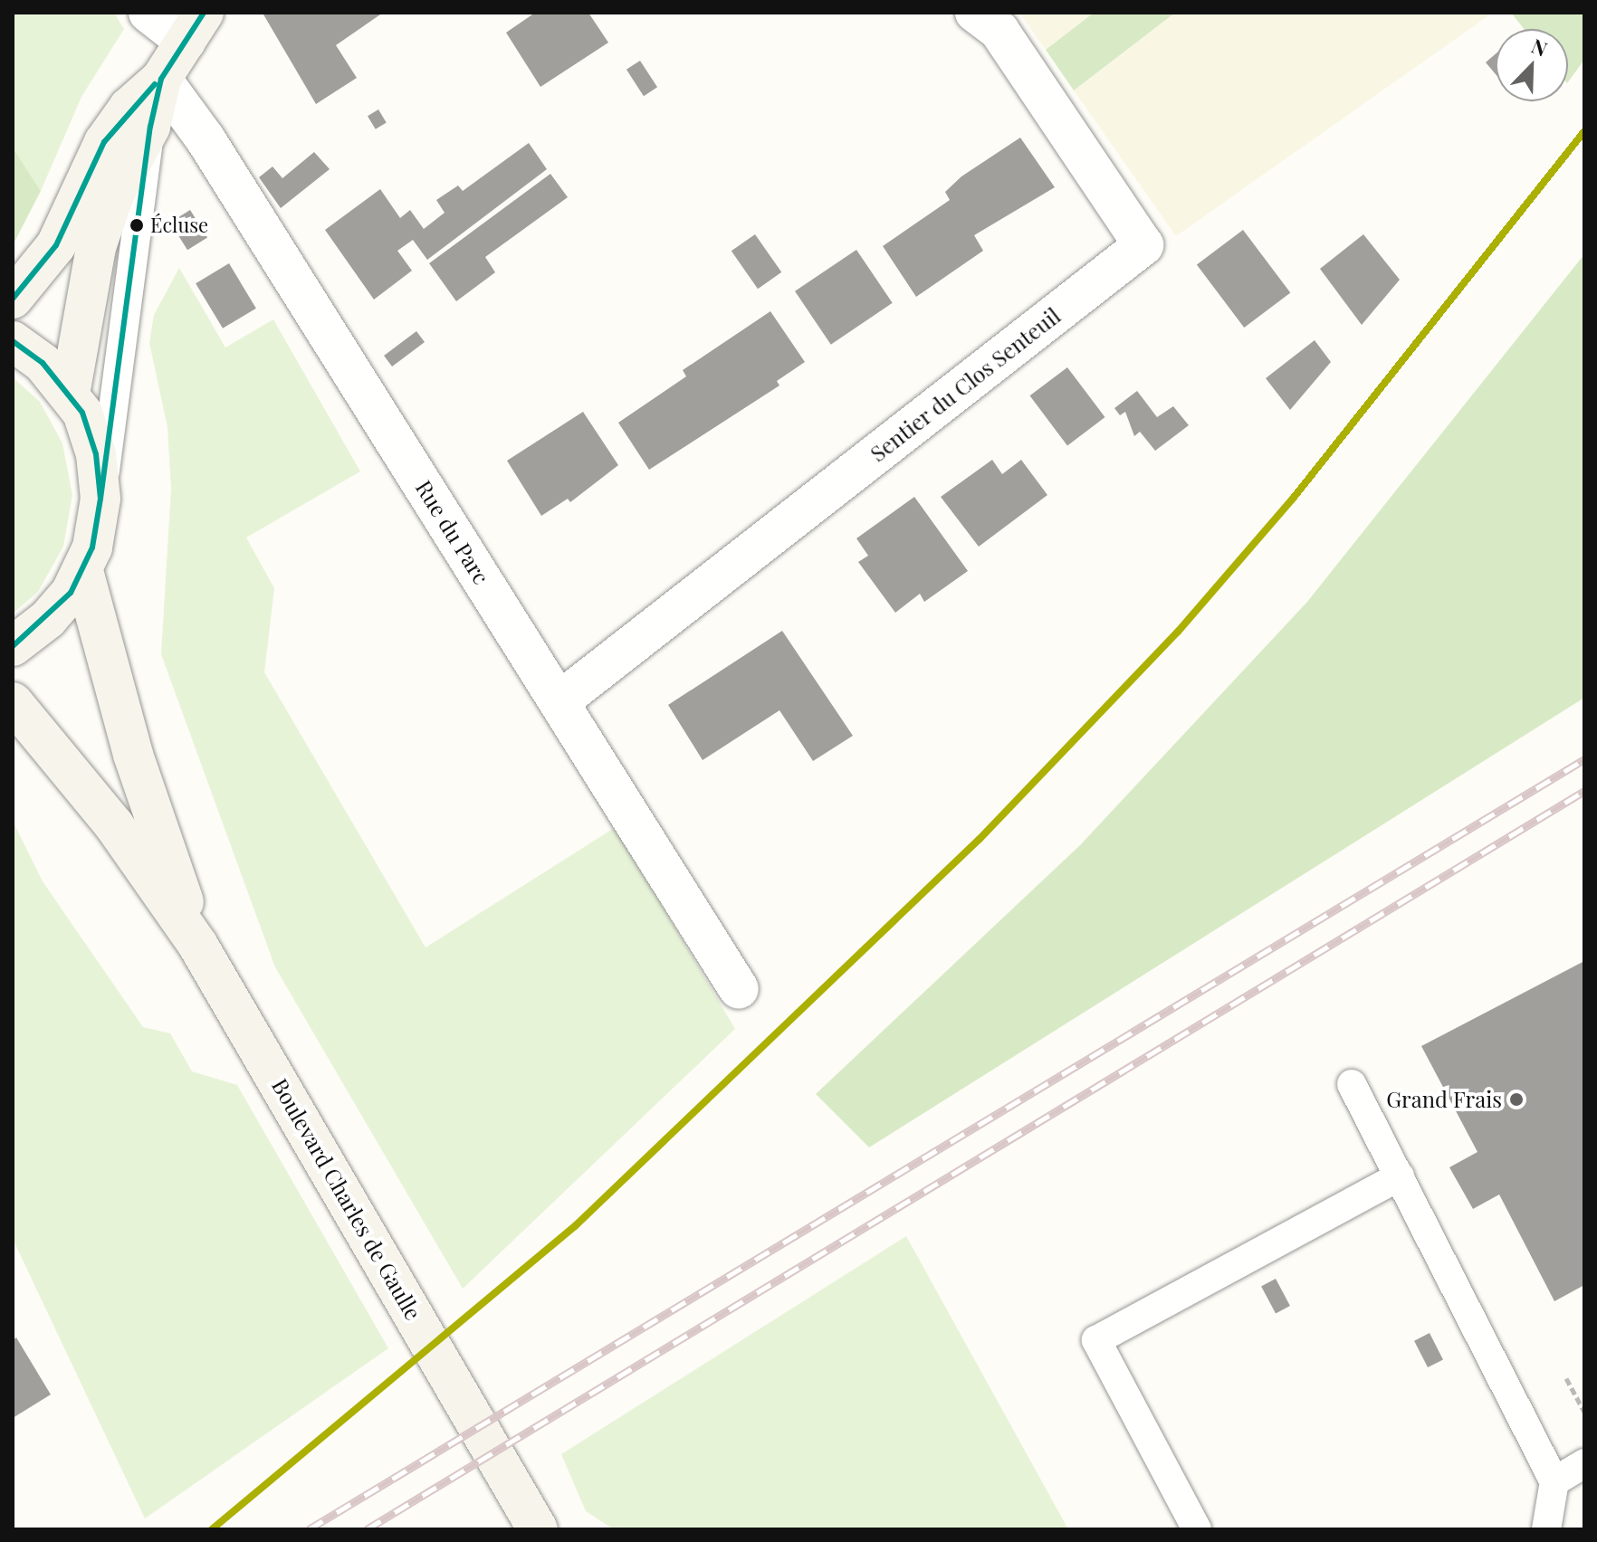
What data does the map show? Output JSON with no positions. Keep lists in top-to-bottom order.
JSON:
{
  "streets": {
    "main road": ["Boulevard Charles de Gaulle"],
    "street": ["Sentier du Clos Senteuil", "Rue du Parc"]
  },
  "crossings": [
    ["Sentier du Clos Senteuil", "Rue du Parc"]
  ],
  "places": ["Écluse", "Grand Frais"],
  "north": "top right"
}
